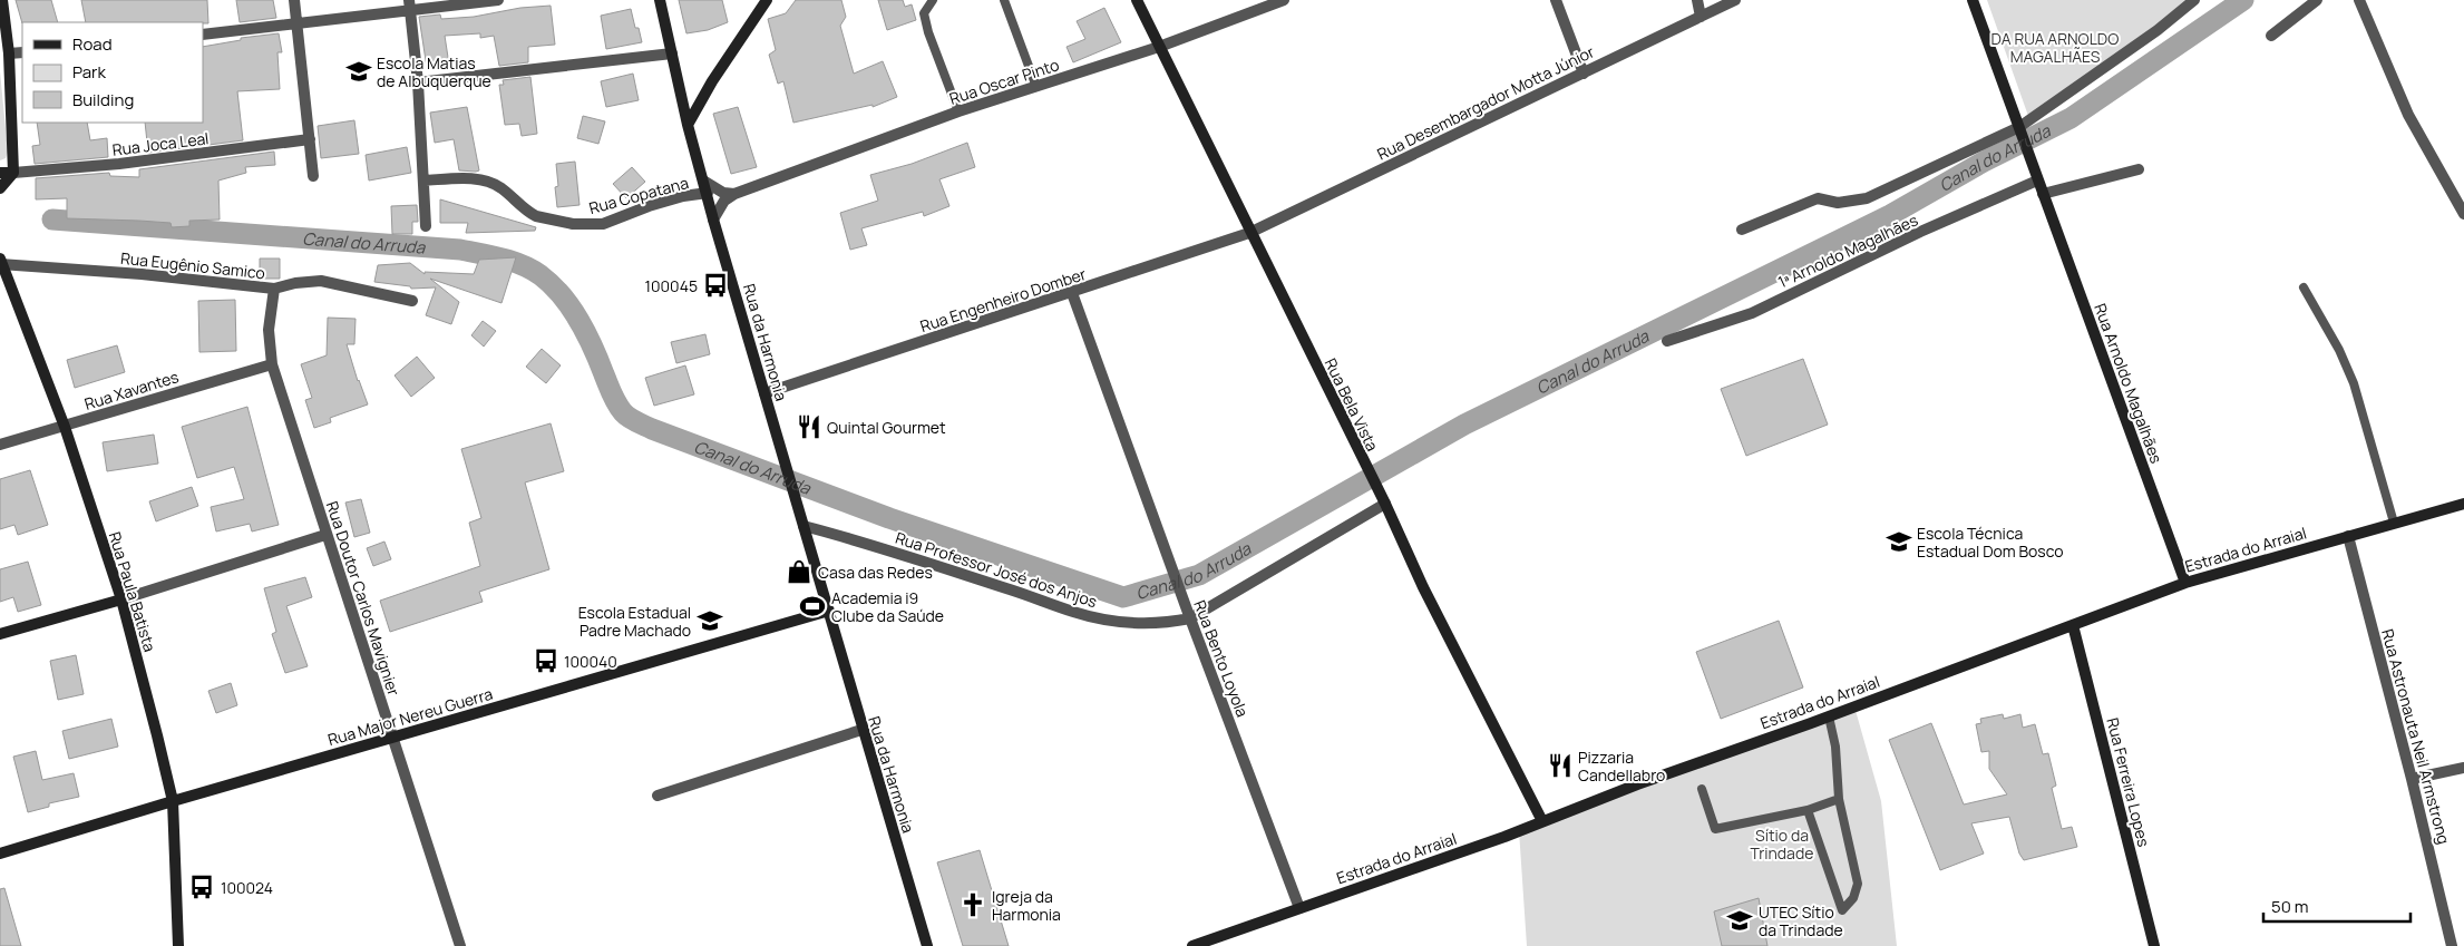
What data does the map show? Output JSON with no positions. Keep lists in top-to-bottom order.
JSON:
{
  "streets": {
    "street": [
      "Rua Oscar Pinto",
      "Rua Desembargador Motta Júnior",
      "Rua Joca Leal",
      "Rua Copatana",
      "1ª Arnoldo Magalhães",
      "Rua Eugênio Samico",
      "Rua Engenheiro Domber",
      "Rua da Harmonia",
      "Rua Arnoldo Magalhães",
      "Rua Xavantes",
      "Rua Bela Vista",
      "Estrada do Arraial",
      "Rua Professor José dos Anjos",
      "Rua Paula Batista",
      "Rua Doutor Carlos Mavignier",
      "Rua Bento Loyola",
      "Rua Major Nereu Guerra",
      "Rua Astronauta Neil Armstrong",
      "Rua Ferreira Lopes"
    ]
  },
  "crossings": [
    ["Rua Oscar Pinto", "Rua da Harmonia"],
    ["Rua Oscar Pinto", "Rua Bela Vista"],
    ["Rua Desembargador Motta Júnior", "Rua Engenheiro Domber"],
    ["Rua Desembargador Motta Júnior", "Rua Bela Vista"],
    ["Rua Copatana", "Rua da Harmonia"],
    ["1ª Arnoldo Magalhães", "Rua Arnoldo Magalhães"],
    ["Rua Eugênio Samico", "Rua Paula Batista"],
    ["Rua Eugênio Samico", "Rua Doutor Carlos Mavignier"],
    ["Rua Engenheiro Domber", "Rua da Harmonia"],
    ["Rua Engenheiro Domber", "Rua Bela Vista"],
    ["Rua Engenheiro Domber", "Rua Bento Loyola"],
    ["Rua da Harmonia", "Rua Professor José dos Anjos"],
    ["Rua da Harmonia", "Rua Major Nereu Guerra"],
    ["Rua Arnoldo Magalhães", "Estrada do Arraial"],
    ["Rua Xavantes", "Rua Paula Batista"],
    ["Rua Xavantes", "Rua Doutor Carlos Mavignier"],
    ["Rua Bela Vista", "Estrada do Arraial"],
    ["Rua Bela Vista", "Rua Professor José dos Anjos"],
    ["Estrada do Arraial", "Rua Bento Loyola"],
    ["Estrada do Arraial", "Rua Astronauta Neil Armstrong"],
    ["Estrada do Arraial", "Rua Ferreira Lopes"],
    ["Rua Professor José dos Anjos", "Rua Bento Loyola"],
    ["Rua Paula Batista", "Rua Major Nereu Guerra"],
    ["Rua Doutor Carlos Mavignier", "Rua Major Nereu Guerra"]
  ],
  "water": ["Canal do Arruda"],
  "parks": ["DA RUA ARNOLDO MAGALHÃES", "Sítio da Trindade"],
  "places": {
    "school or university": [
      "Escola Matias de Albuquerque",
      "Escola Técnica Estadual Dom Bosco",
      "Escola Estadual Padre Machado",
      "UTEC Sítio da Trindade"
    ],
    "bus stop": ["100045", "100040", "100024"],
    "restaurant": ["Quintal Gourmet", "Pizzaria Candellabro"],
    "shop": ["Casa das Redes"],
    "sports": ["Academia i9 Clube da Saúde"],
    "church": ["Igreja da Harmonia"]
  },
  "legend": ["Road", "Park", "Building"],
  "scale_bar": "50 m"
}
